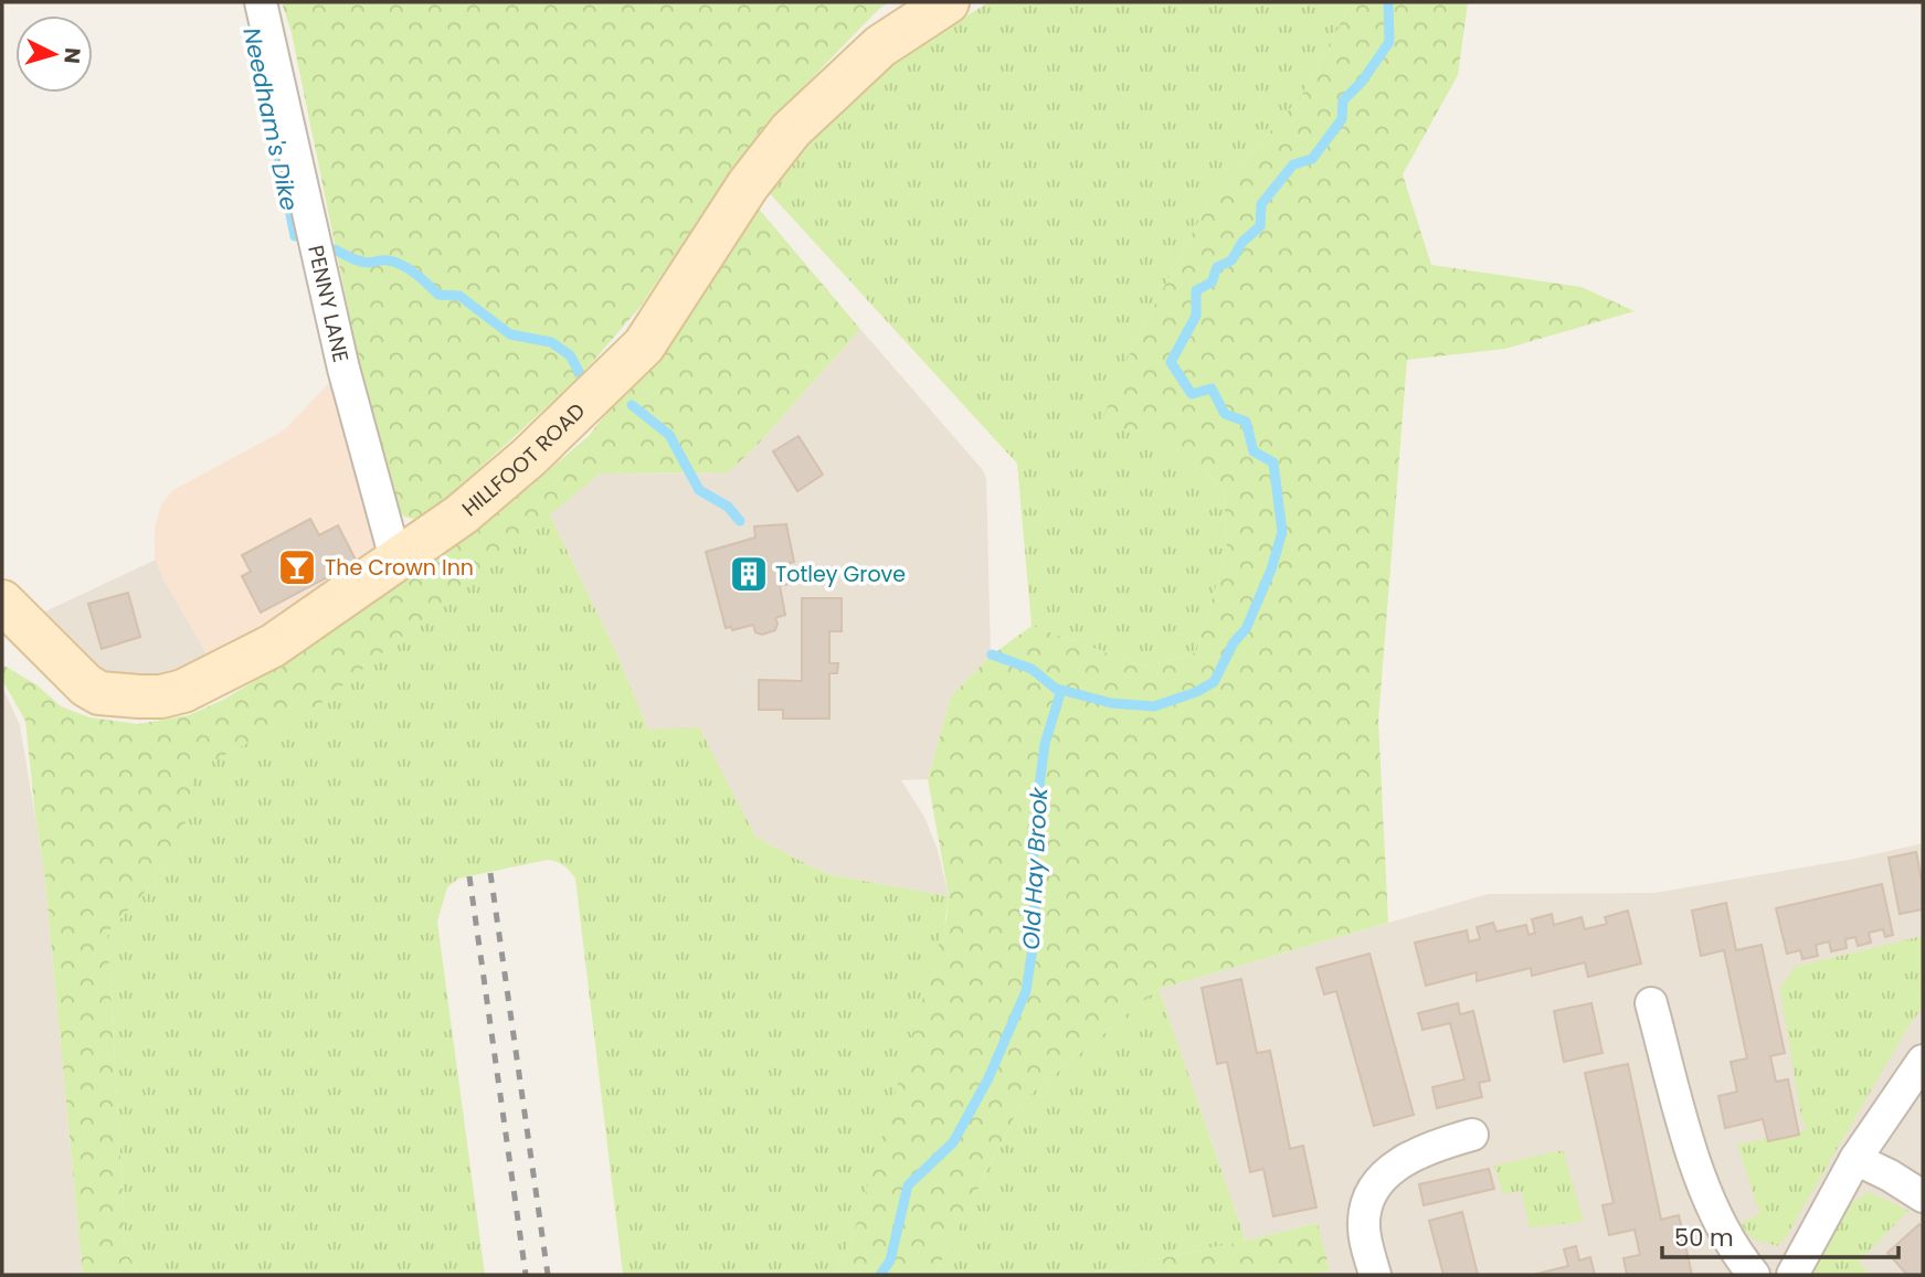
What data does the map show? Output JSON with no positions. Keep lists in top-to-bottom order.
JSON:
{
  "streets": {
    "street": ["PENNY LANE", "HILLFOOT ROAD"]
  },
  "crossings": [
    ["PENNY LANE", "HILLFOOT ROAD"]
  ],
  "water": ["Needham's Dike", "Old Hay Brook"],
  "places": {
    "bar": ["The Crown Inn"],
    "building": ["Totley Grove"]
  },
  "scale_bar": "50 m",
  "north": "right"
}
